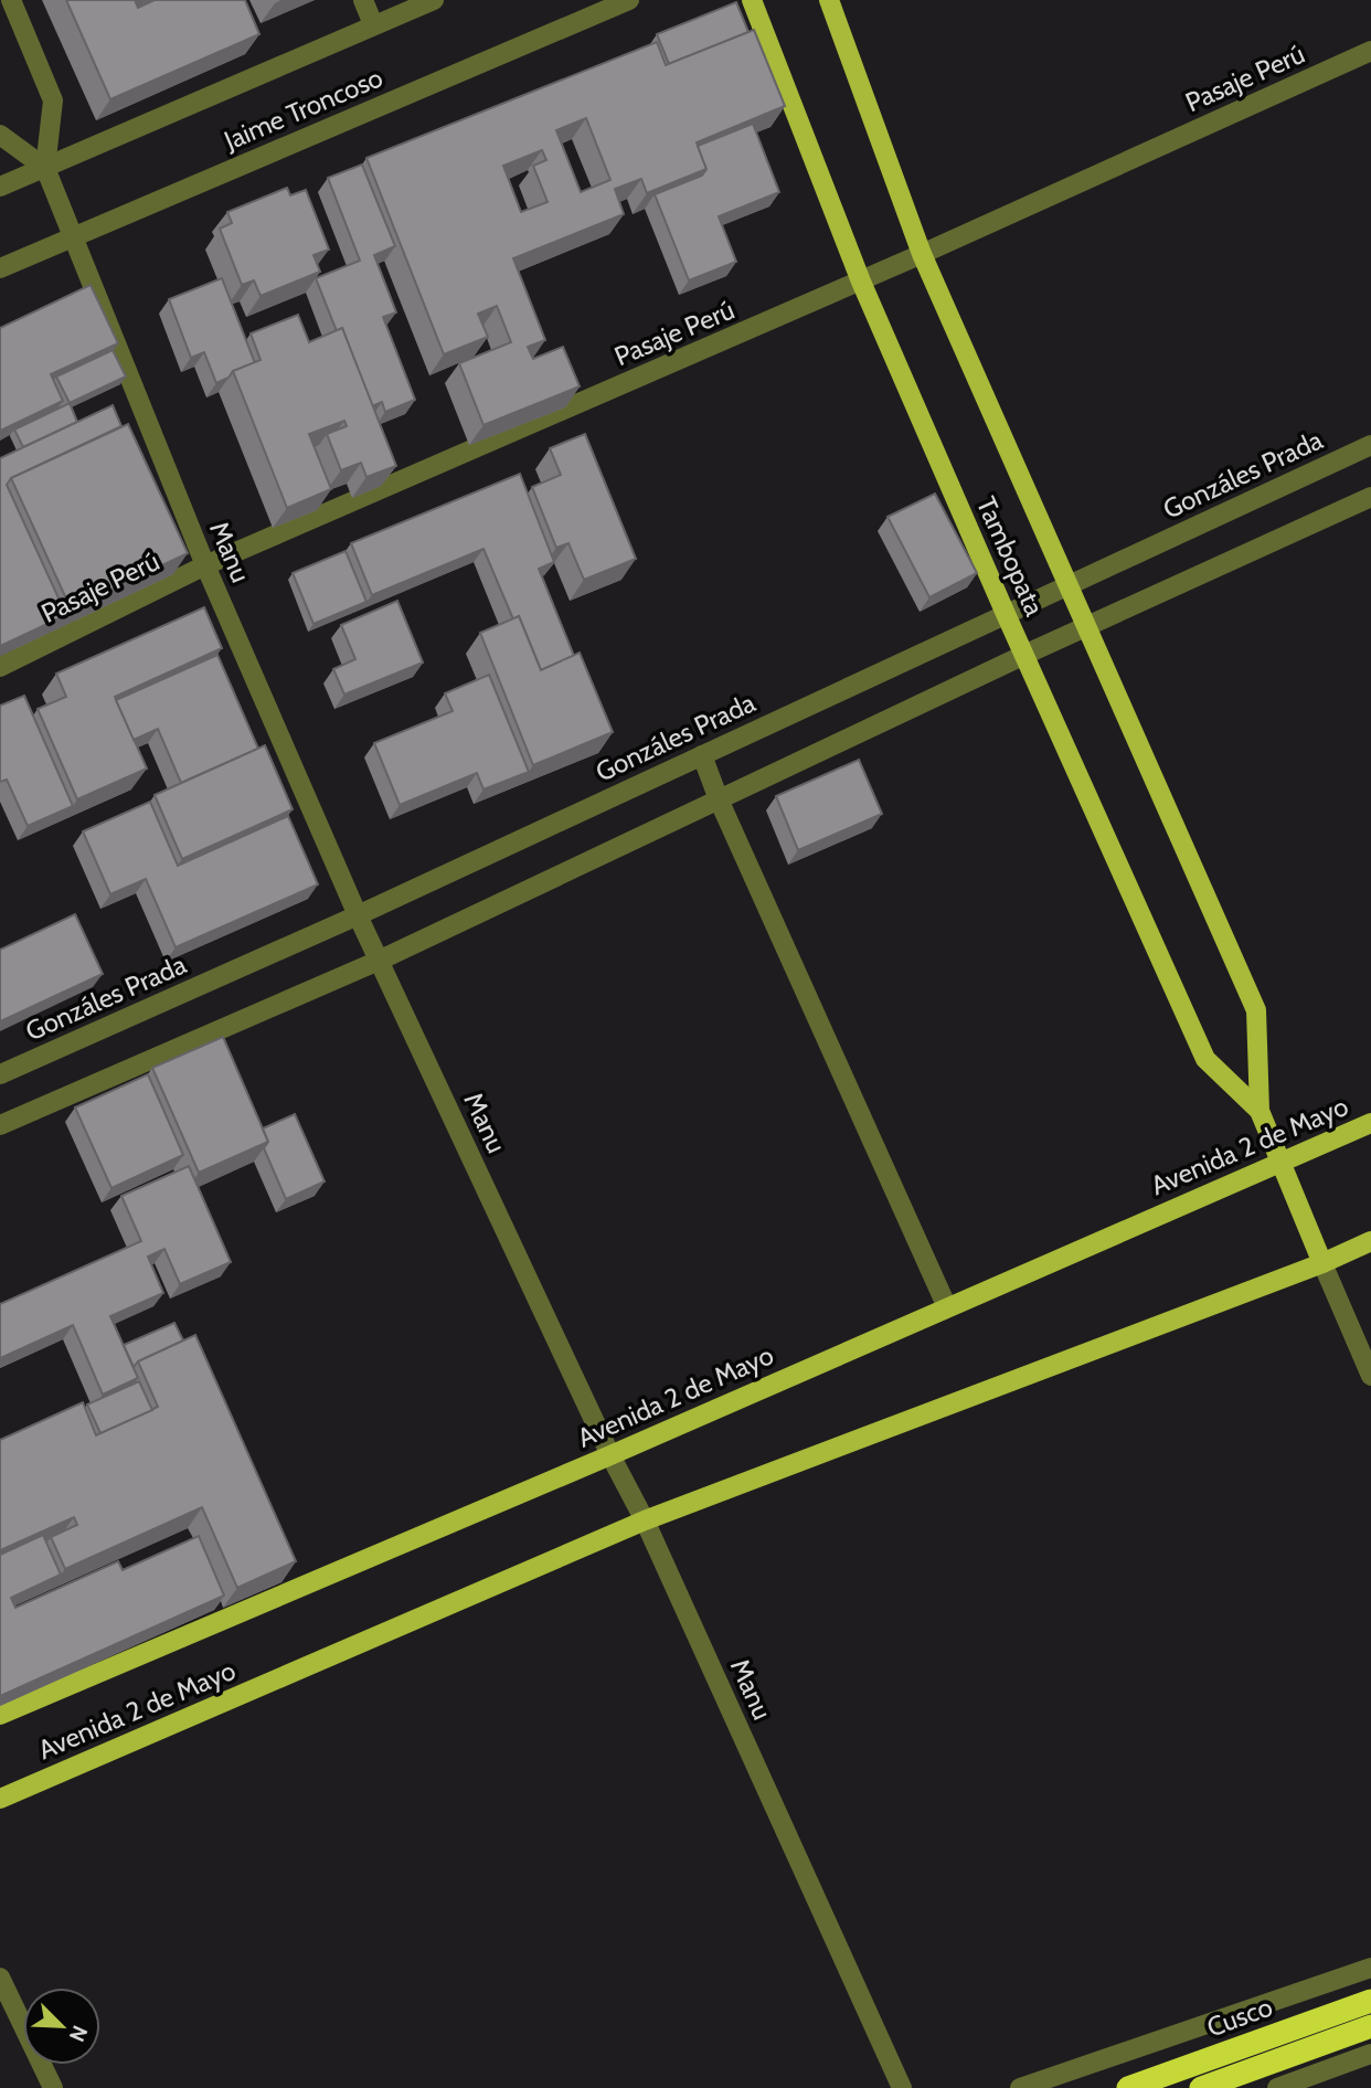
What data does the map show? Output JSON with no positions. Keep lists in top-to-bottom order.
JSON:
{
  "streets": {
    "highway": ["Cusco"],
    "main road": ["Tambopata", "Avenida 2 de Mayo"],
    "street": [
      "Pasaje Perú",
      "Jaime Troncoso",
      "Gonzáles Prada",
      "Manu"
    ]
  },
  "crossings": [
    ["Pasaje Perú", "Manu"],
    ["Pasaje Perú", "Tambopata"],
    ["Jaime Troncoso", "Manu"],
    ["Gonzáles Prada", "Manu"],
    ["Gonzáles Prada", "Tambopata"],
    ["Manu", "Avenida 2 de Mayo"],
    ["Tambopata", "Avenida 2 de Mayo"]
  ],
  "north": "bottom right"
}
